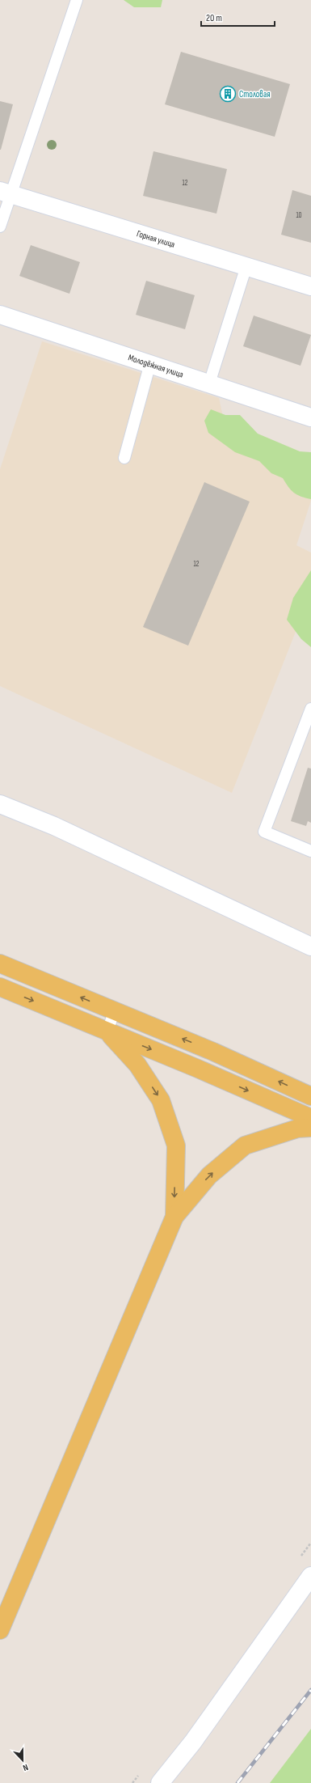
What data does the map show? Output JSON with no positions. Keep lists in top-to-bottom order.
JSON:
{
  "streets": {
    "street": ["Горная улица", "Молодёжная улица"]
  },
  "places": {
    "building": ["Столовая"]
  },
  "house_numbers": ["12", "10", "12"],
  "scale_bar": "20 m",
  "north": "bottom"
}
